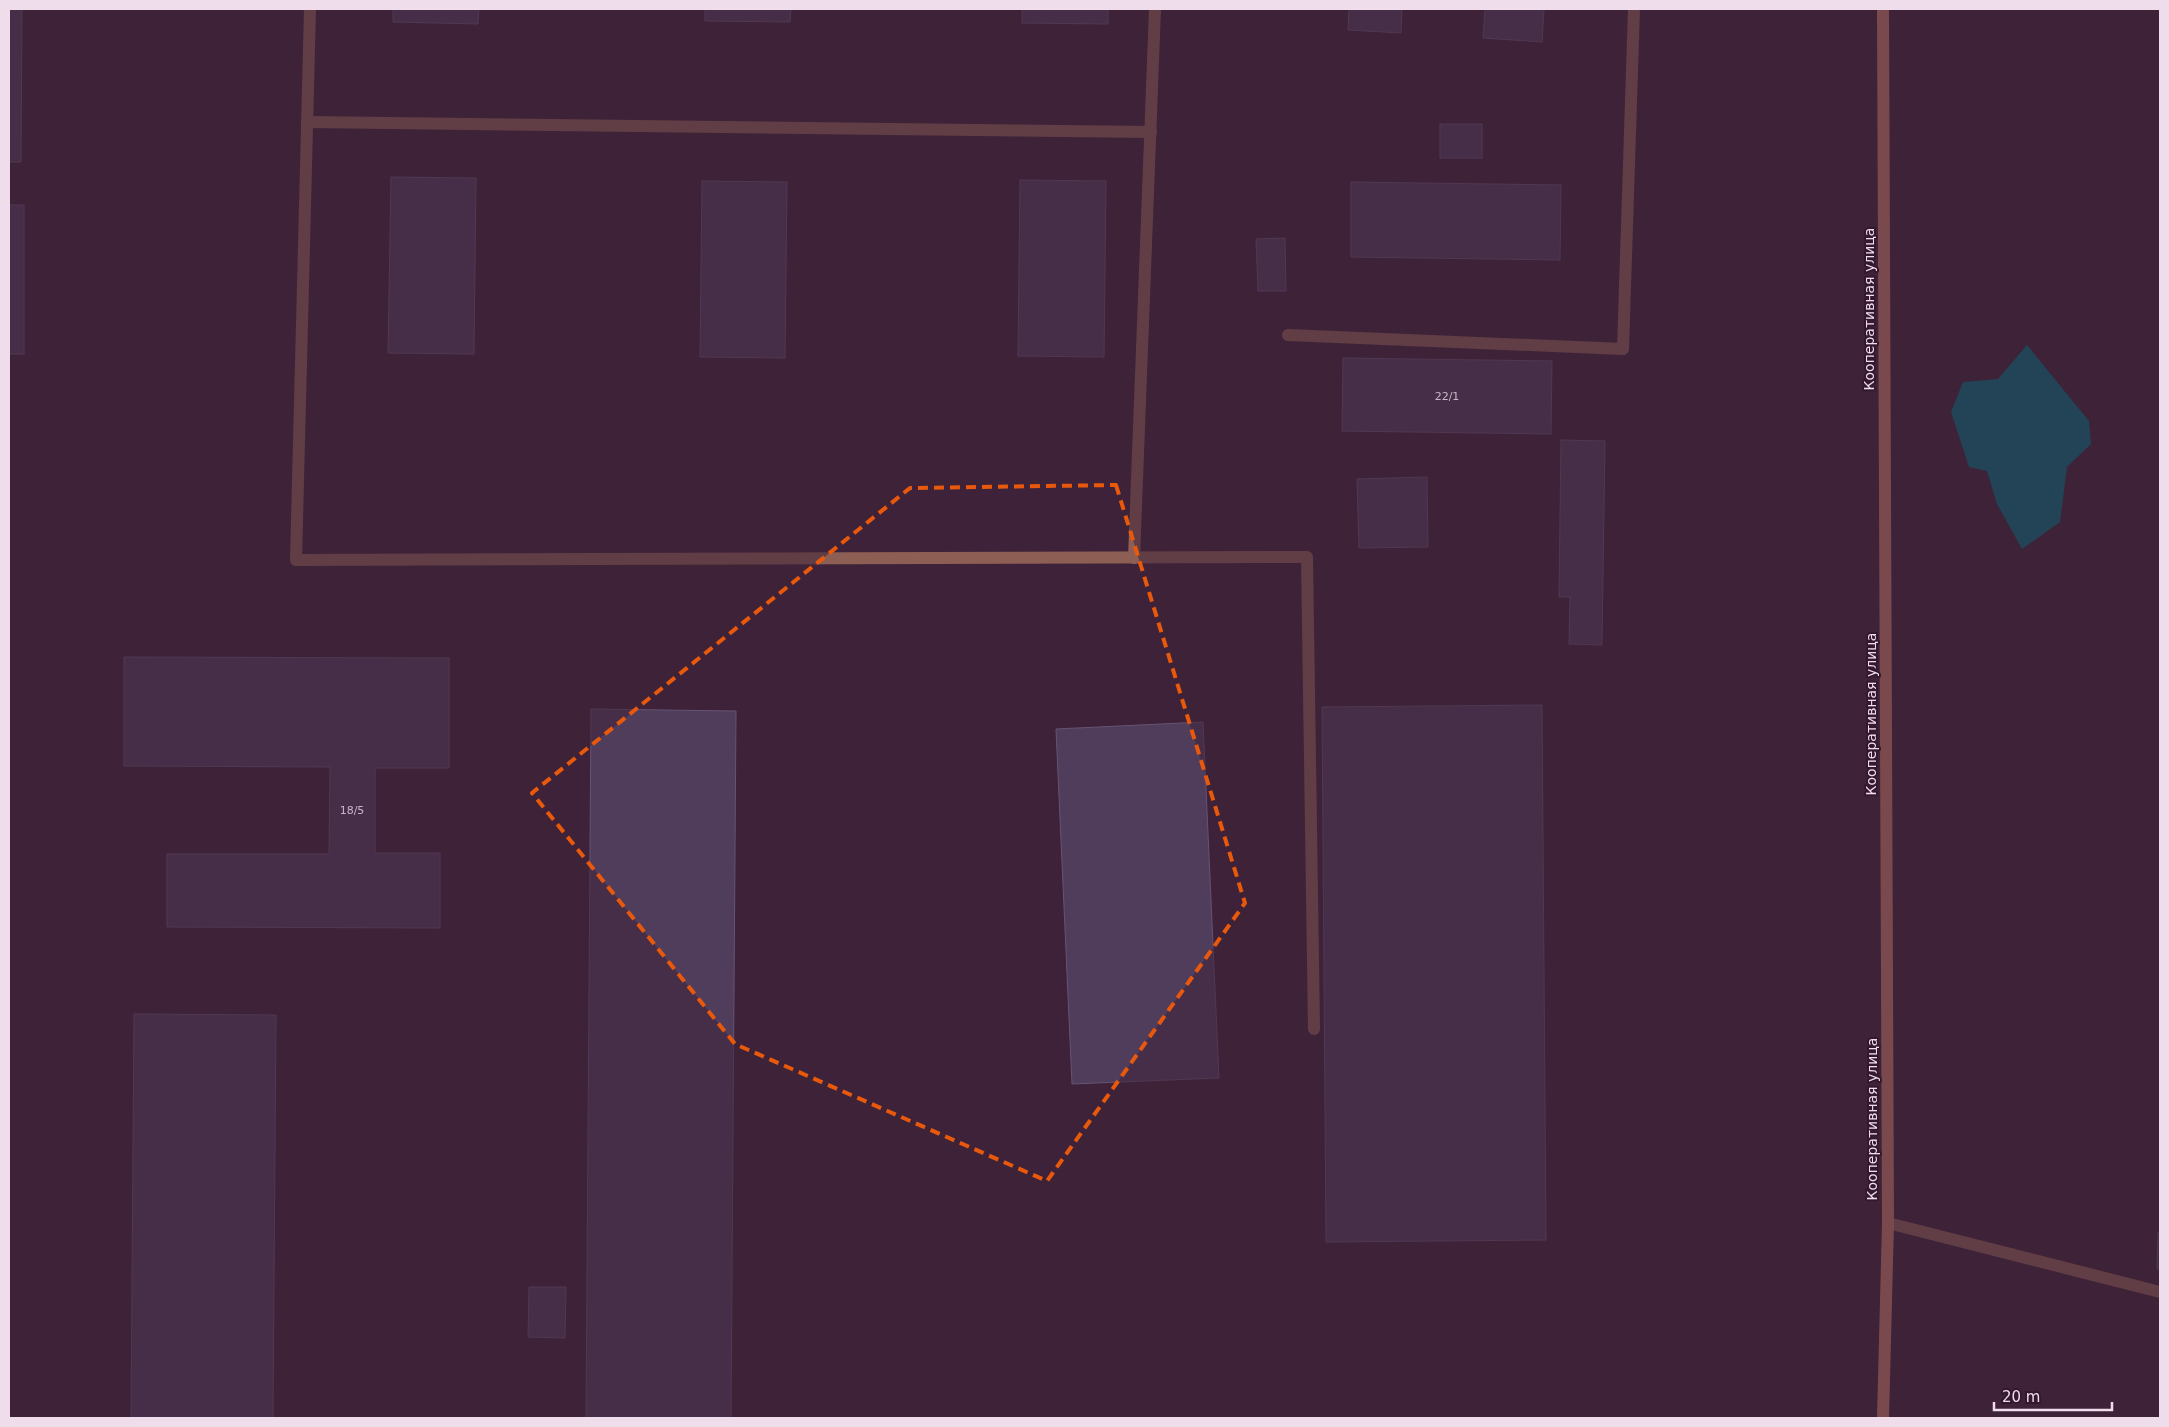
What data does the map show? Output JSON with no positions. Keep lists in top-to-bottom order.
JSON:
{
  "streets": {
    "street": ["Кооперативная улица"]
  },
  "house_numbers": ["22/1", "18/5"],
  "scale_bar": "20 m"
}
